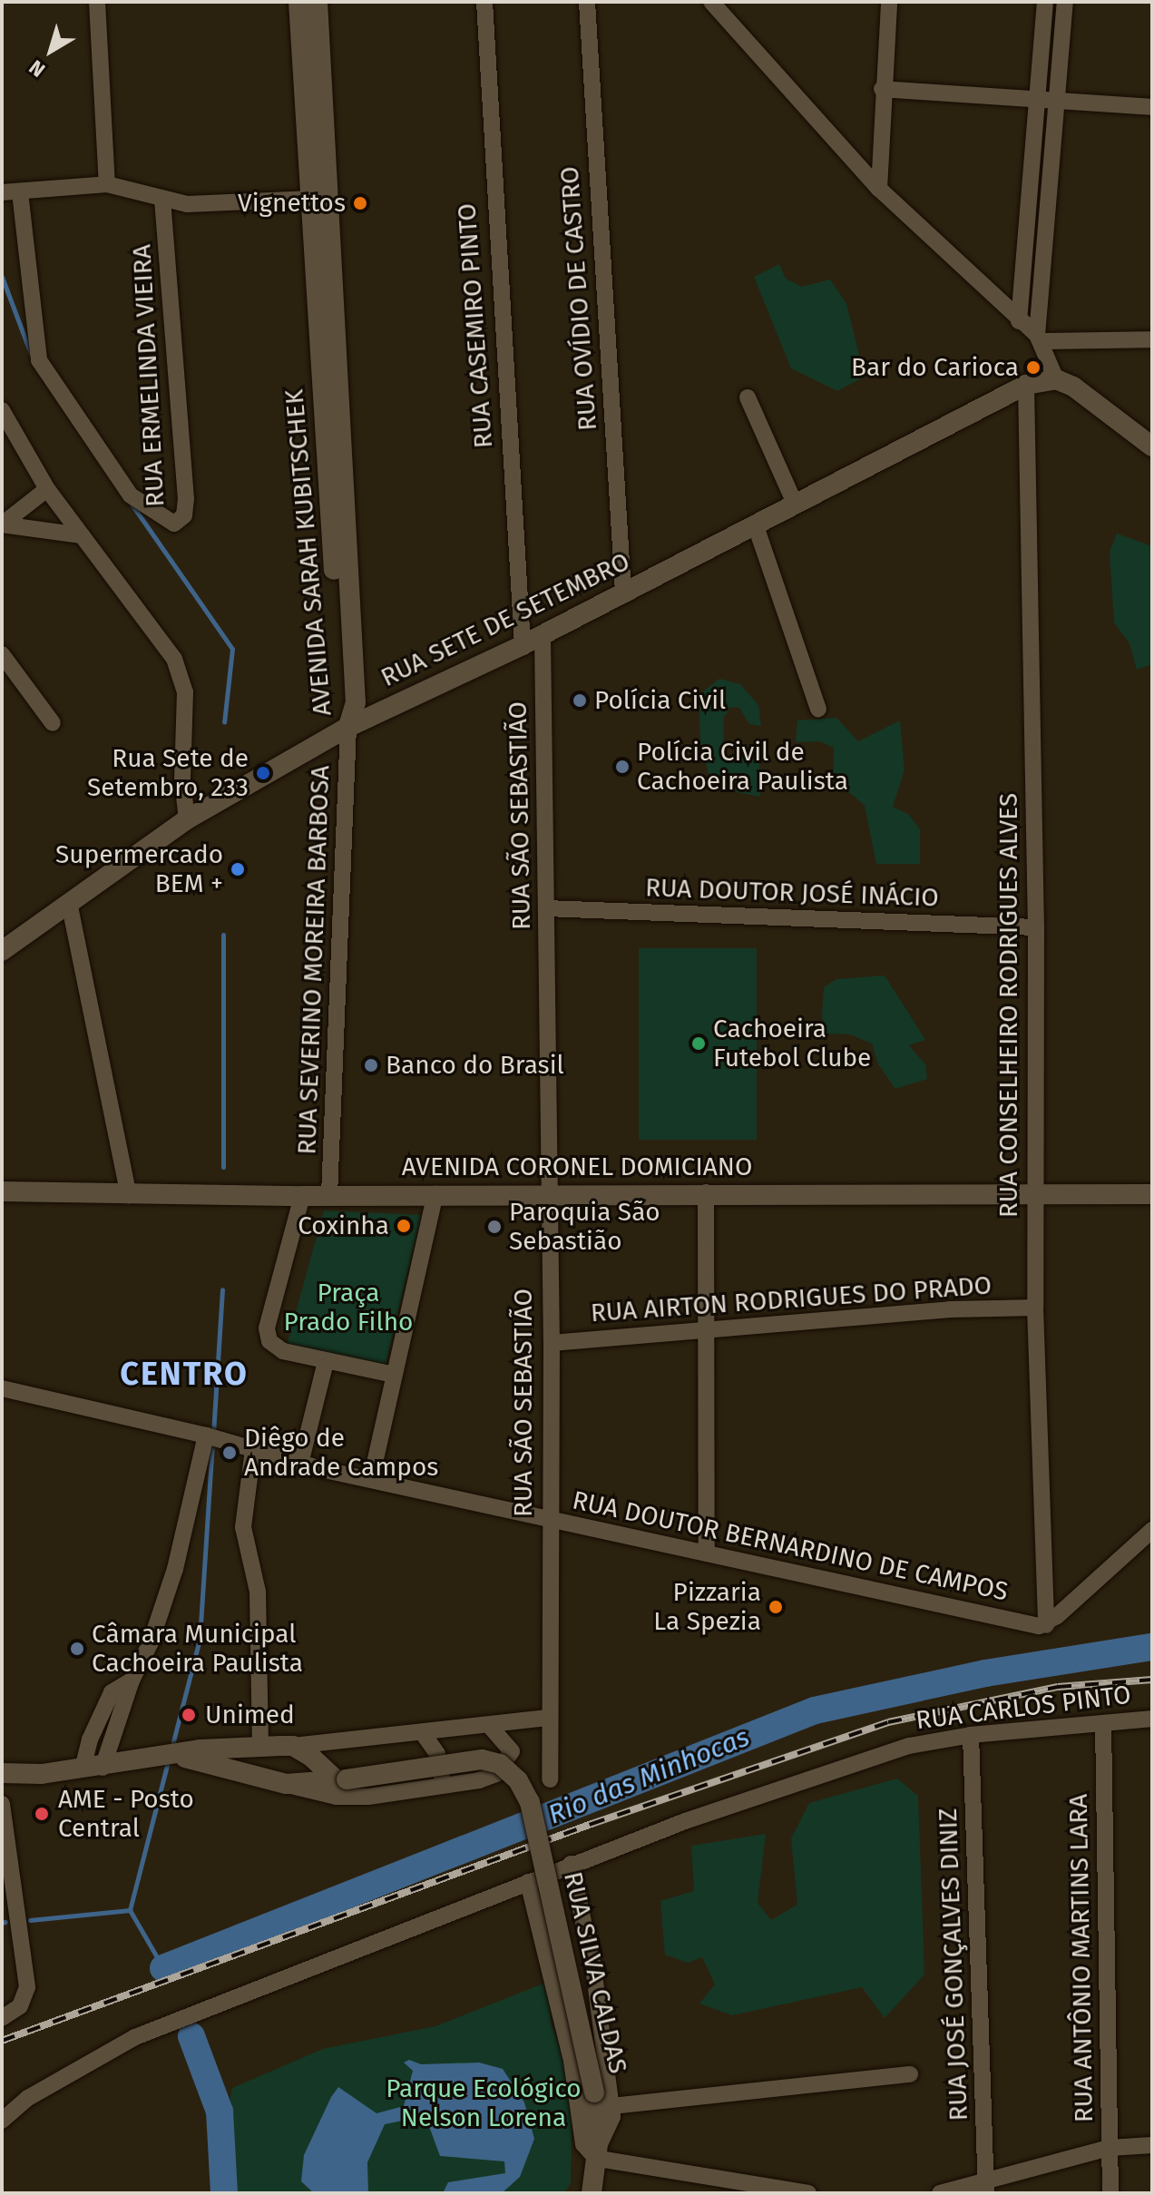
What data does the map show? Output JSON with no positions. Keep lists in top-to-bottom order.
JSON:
{
  "streets": {
    "main road": [
      "AVENIDA SARAH KUBITSCHEK",
      "RUA SETE DE SETEMBRO",
      "AVENIDA CORONEL DOMICIANO",
      "RUA SILVA CALDAS"
    ],
    "street": [
      "RUA OVÍDIO DE CASTRO",
      "RUA CASEMIRO PINTO",
      "RUA ERMELINDA VIEIRA",
      "RUA SÃO SEBASTIÃO",
      "RUA DOUTOR JOSÉ INÁCIO",
      "RUA SEVERINO MOREIRA BARBOSA",
      "RUA CONSELHEIRO RODRIGUES ALVES",
      "RUA AIRTON RODRIGUES DO PRADO",
      "RUA DOUTOR BERNARDINO DE CAMPOS",
      "RUA CARLOS PINTO",
      "RUA ANTÔNIO MARTINS LARA",
      "RUA JOSÉ GONÇALVES DINIZ"
    ]
  },
  "crossings": [
    ["RUA OVÍDIO DE CASTRO", "RUA SETE DE SETEMBRO"],
    ["RUA CASEMIRO PINTO", "RUA SETE DE SETEMBRO"],
    ["AVENIDA SARAH KUBITSCHEK", "RUA SETE DE SETEMBRO"],
    ["AVENIDA SARAH KUBITSCHEK", "RUA SEVERINO MOREIRA BARBOSA"],
    ["RUA SETE DE SETEMBRO", "RUA SÃO SEBASTIÃO"],
    ["RUA SETE DE SETEMBRO", "RUA SEVERINO MOREIRA BARBOSA"],
    ["RUA SETE DE SETEMBRO", "RUA CONSELHEIRO RODRIGUES ALVES"],
    ["RUA SÃO SEBASTIÃO", "RUA DOUTOR JOSÉ INÁCIO"],
    ["RUA SÃO SEBASTIÃO", "AVENIDA CORONEL DOMICIANO"],
    ["RUA SÃO SEBASTIÃO", "RUA AIRTON RODRIGUES DO PRADO"],
    ["RUA SÃO SEBASTIÃO", "RUA DOUTOR BERNARDINO DE CAMPOS"],
    ["RUA DOUTOR JOSÉ INÁCIO", "RUA CONSELHEIRO RODRIGUES ALVES"],
    ["RUA SEVERINO MOREIRA BARBOSA", "AVENIDA CORONEL DOMICIANO"],
    ["RUA CONSELHEIRO RODRIGUES ALVES", "AVENIDA CORONEL DOMICIANO"],
    ["RUA CONSELHEIRO RODRIGUES ALVES", "RUA AIRTON RODRIGUES DO PRADO"],
    ["RUA CONSELHEIRO RODRIGUES ALVES", "RUA DOUTOR BERNARDINO DE CAMPOS"],
    ["RUA CARLOS PINTO", "RUA ANTÔNIO MARTINS LARA"],
    ["RUA CARLOS PINTO", "RUA JOSÉ GONÇALVES DINIZ"]
  ],
  "districts": ["CENTRO"],
  "water": ["Rio das Minhocas"],
  "parks": ["Praça Prado Filho", "Parque Ecológico Nelson Lorena"],
  "places": [
    "Vignettos",
    "Bar do Carioca",
    "Polícia Civil",
    "Polícia Civil de Cachoeira Paulista",
    "Rua Sete de Setembro, 233",
    "Supermercado BEM +",
    "Cachoeira Futebol Clube",
    "Banco do Brasil",
    "Coxinha",
    "Paroquia São Sebastião",
    "Diêgo de Andrade Campos",
    "Pizzaria La Spezia",
    "Câmara Municipal Cachoeira Paulista",
    "Unimed",
    "AME - Posto Central"
  ],
  "north": "bottom left"
}
